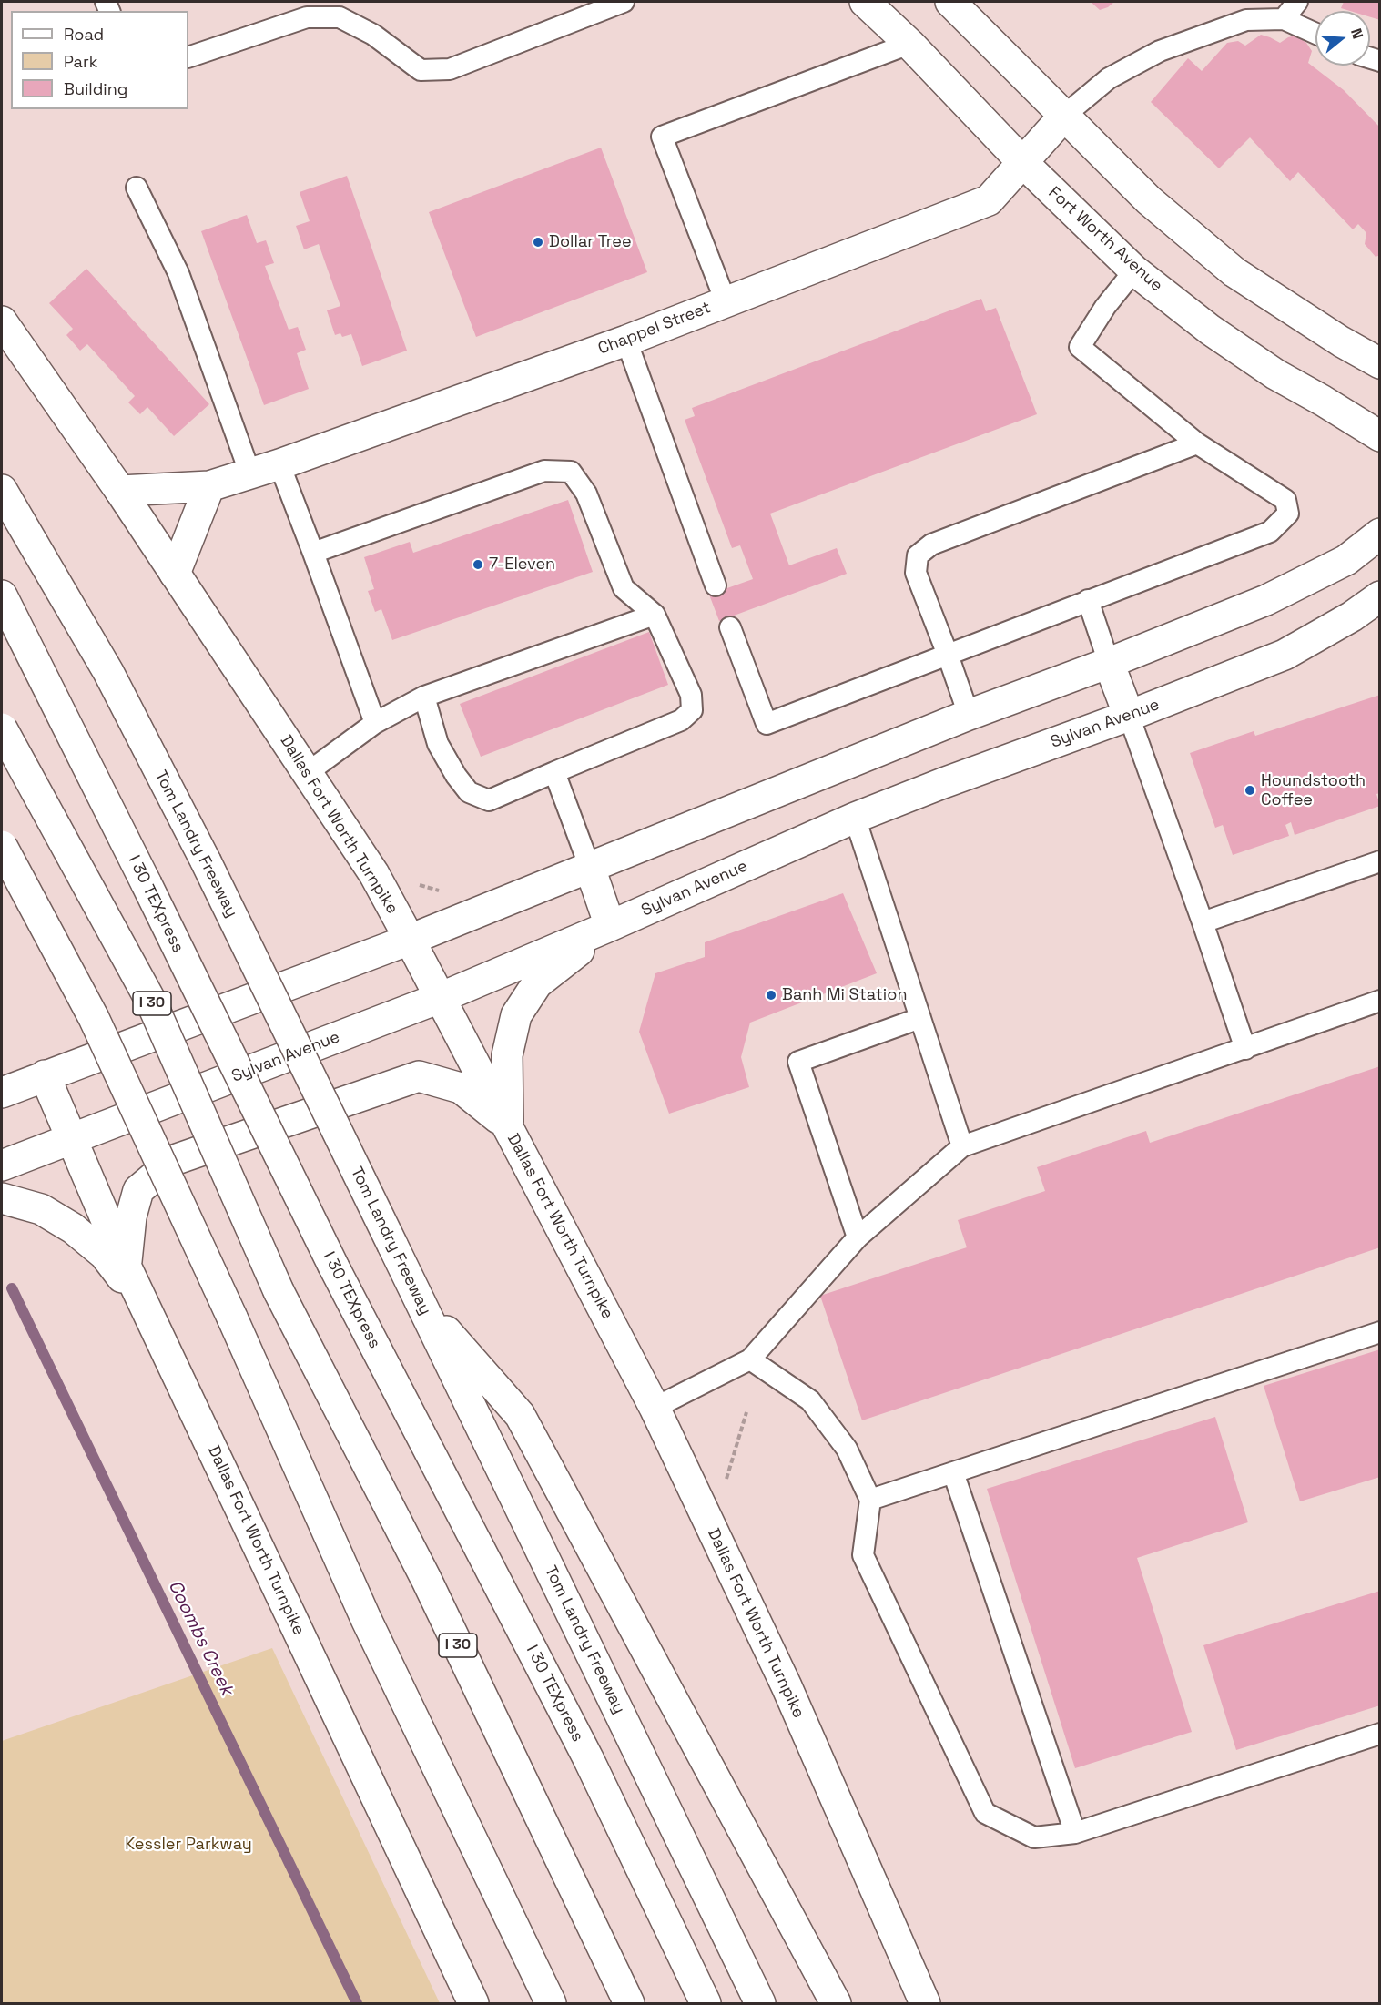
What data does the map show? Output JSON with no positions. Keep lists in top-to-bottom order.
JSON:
{
  "streets": {
    "main road": [
      "Fort Worth Avenue",
      "Chappel Street",
      "Sylvan Avenue",
      "Dallas Fort Worth Turnpike",
      "Tom Landry Freeway",
      "I 30 TEXpress",
      "I 30"
    ]
  },
  "crossings": [
    ["Fort Worth Avenue", "Chappel Street"],
    ["Chappel Street", "Dallas Fort Worth Turnpike"],
    ["Sylvan Avenue", "Dallas Fort Worth Turnpike"]
  ],
  "water": ["Coombs Creek"],
  "parks": ["Kessler Parkway"],
  "places": [
    "Dollar Tree",
    "7-Eleven",
    "Houndstooth Coffee",
    "Banh Mi Station"
  ],
  "legend": ["Road", "Park", "Building"],
  "north": "right"
}
